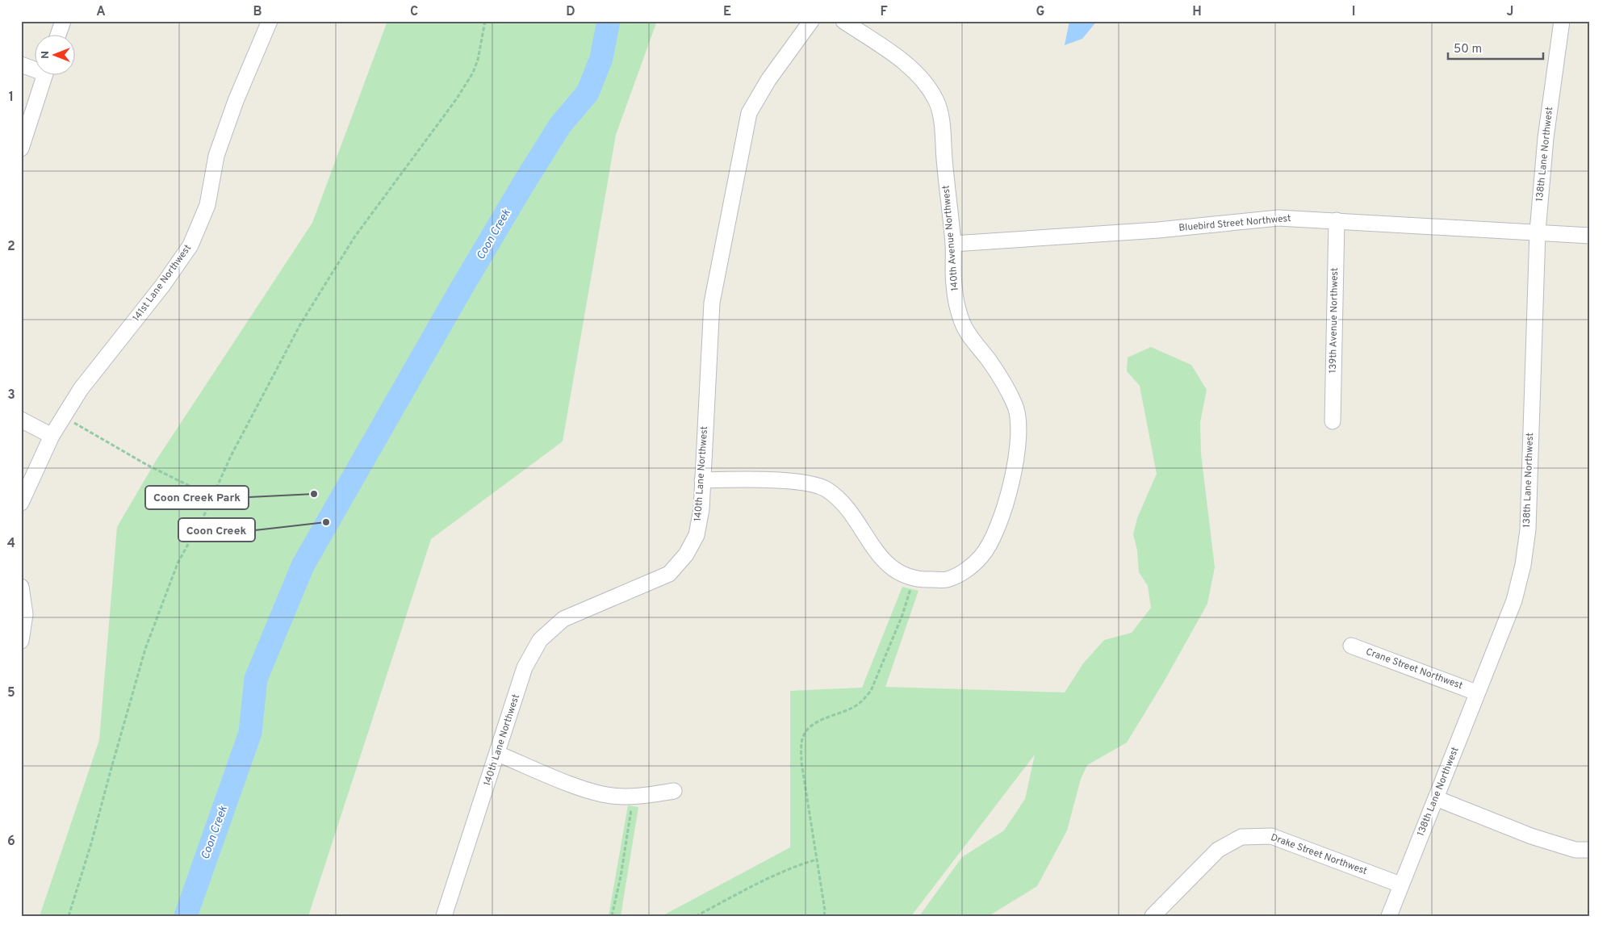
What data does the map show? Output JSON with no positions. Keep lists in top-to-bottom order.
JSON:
{
  "streets": {
    "street": [
      "138th Lane Northwest",
      "Bluebird Street Northwest",
      "140th Avenue Northwest",
      "141st Lane Northwest",
      "139th Avenue Northwest",
      "140th Lane Northwest",
      "Crane Street Northwest",
      "Drake Street Northwest"
    ]
  },
  "crossings": [
    ["138th Lane Northwest", "Bluebird Street Northwest"],
    ["138th Lane Northwest", "Crane Street Northwest"],
    ["138th Lane Northwest", "Drake Street Northwest"],
    ["Bluebird Street Northwest", "140th Avenue Northwest"],
    ["Bluebird Street Northwest", "139th Avenue Northwest"]
  ],
  "water": ["Coon Creek"],
  "places": ["Coon Creek Park", "Coon Creek"],
  "scale_bar": "50 m",
  "north": "left",
  "grid": {
    "columns": [
      "A",
      "B",
      "C",
      "D",
      "E",
      "F",
      "G",
      "H",
      "I",
      "J"
    ],
    "rows": [
      "1",
      "2",
      "3",
      "4",
      "5",
      "6"
    ]
  }
}
